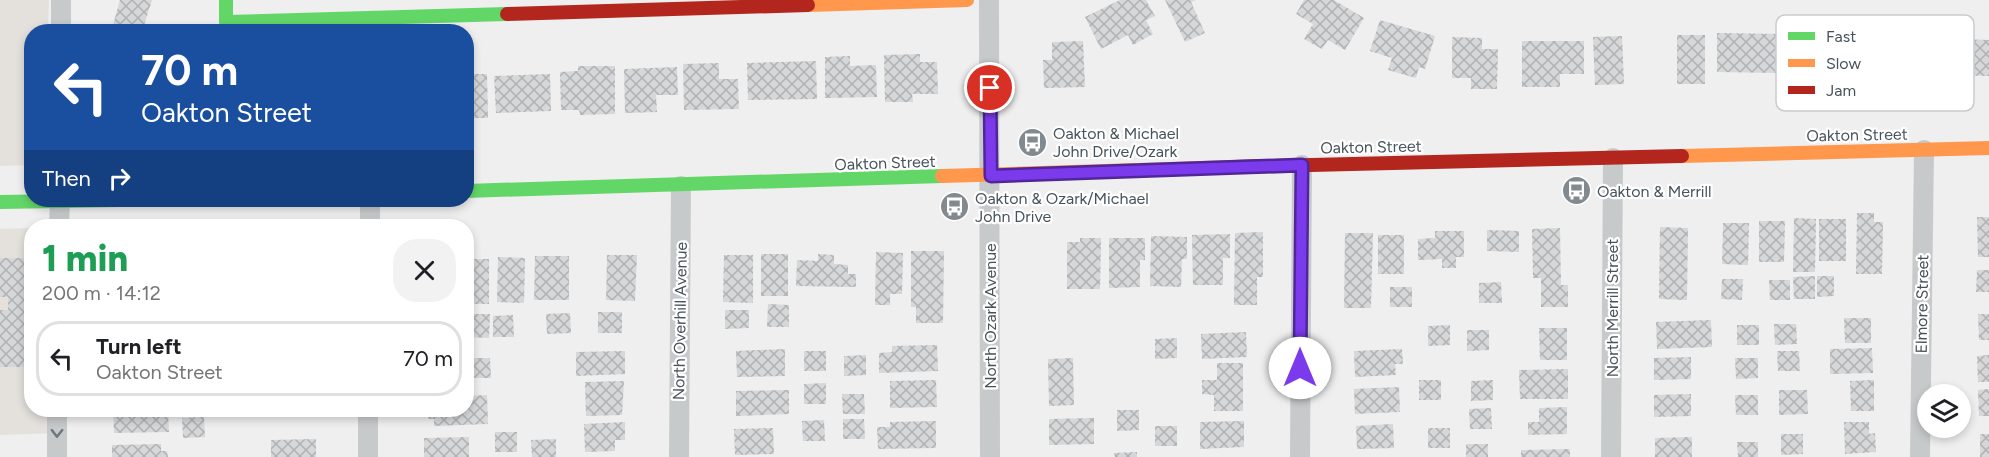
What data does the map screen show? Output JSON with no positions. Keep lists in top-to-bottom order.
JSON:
{
  "streets": {
    "main road": ["Oakton Street"],
    "street": [
      "Elmore Street",
      "North Merrill Street",
      "North Ozark Avenue",
      "North Overhill Avenue"
    ]
  },
  "crossings": [
    ["Oakton Street", "Elmore Street"],
    ["Oakton Street", "North Merrill Street"],
    ["Oakton Street", "North Ozark Avenue"],
    ["Oakton Street", "North Overhill Avenue"]
  ],
  "places": {
    "bus stop": ["Oakton & Michael John Drive/Ozark", "Oakton & Merrill", "Oakton & Ozark/Michael John Drive"]
  },
  "legend": ["Fast", "Slow", "Jam"],
  "page": {
    "turn": ["70 m", "Oakton Street"],
    "then": "Then",
    "heading": ["1 min", "200 m · 14:12"],
    "list": [
      {
        "name": "Turn left",
        "note": "Oakton Street",
        "value": "70 m"
      }
    ]
  }
}
